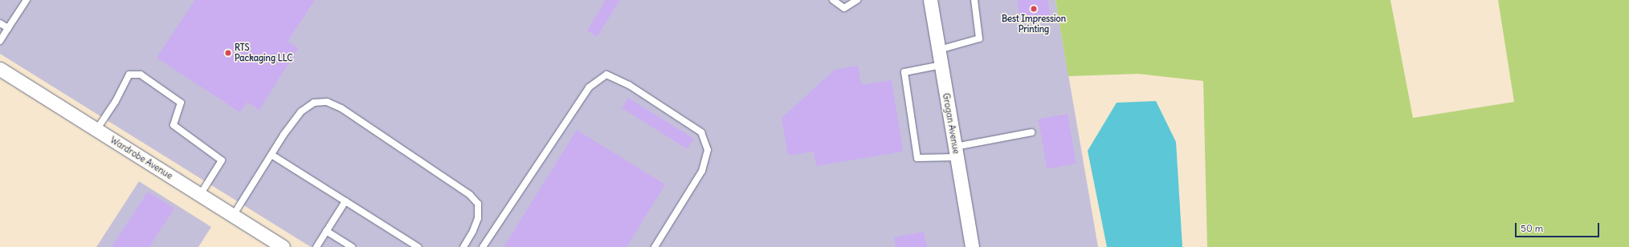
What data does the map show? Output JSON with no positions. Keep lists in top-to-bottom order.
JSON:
{
  "streets": {
    "street": ["Grogan Avenue", "Wardrobe Avenue"]
  },
  "places": ["Best Impression Printing", "RTS Packaging LLC"],
  "scale_bar": "50 m"
}
